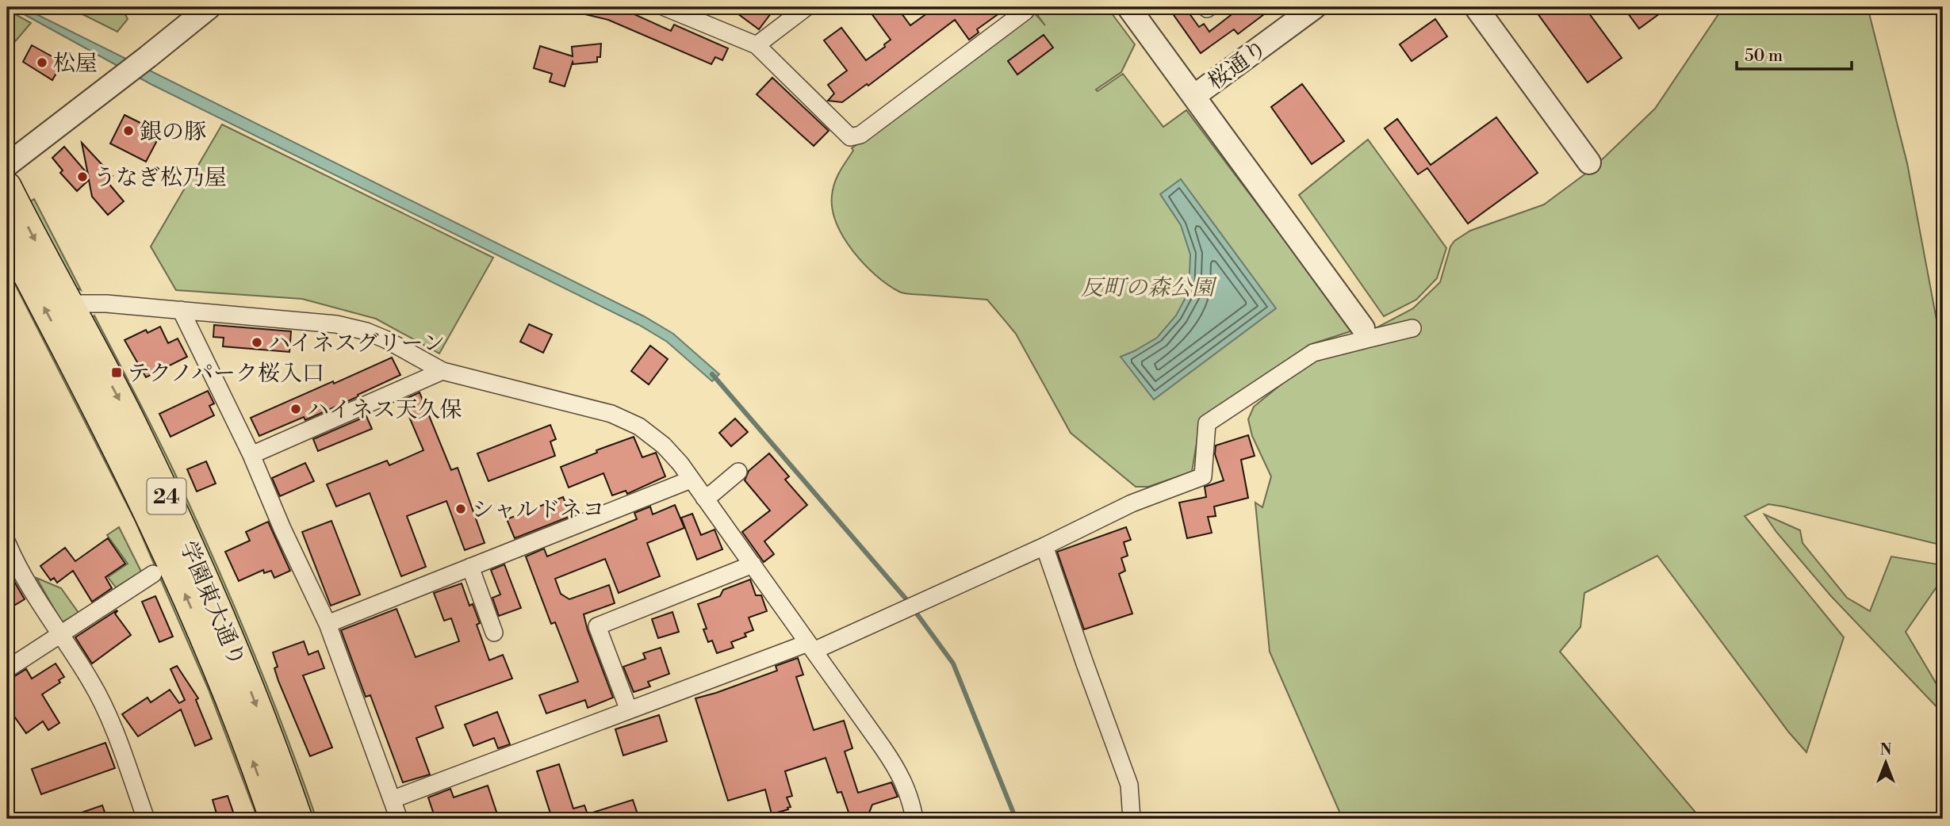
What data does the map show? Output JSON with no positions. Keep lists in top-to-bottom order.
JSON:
{
  "streets": {
    "main road": ["24", "学園東大通り"],
    "street": ["桜通り"]
  },
  "parks": ["反町の森公園"],
  "places": {
    "other": [
      "松屋",
      "銀の豚",
      "うなぎ松乃屋",
      "ハイネスグリーン",
      "ハイネス天久保",
      "シャルドネコ"
    ],
    "transit": ["テクノパーク桜入口"]
  },
  "scale_bar": "50 m",
  "north": "top"
}
